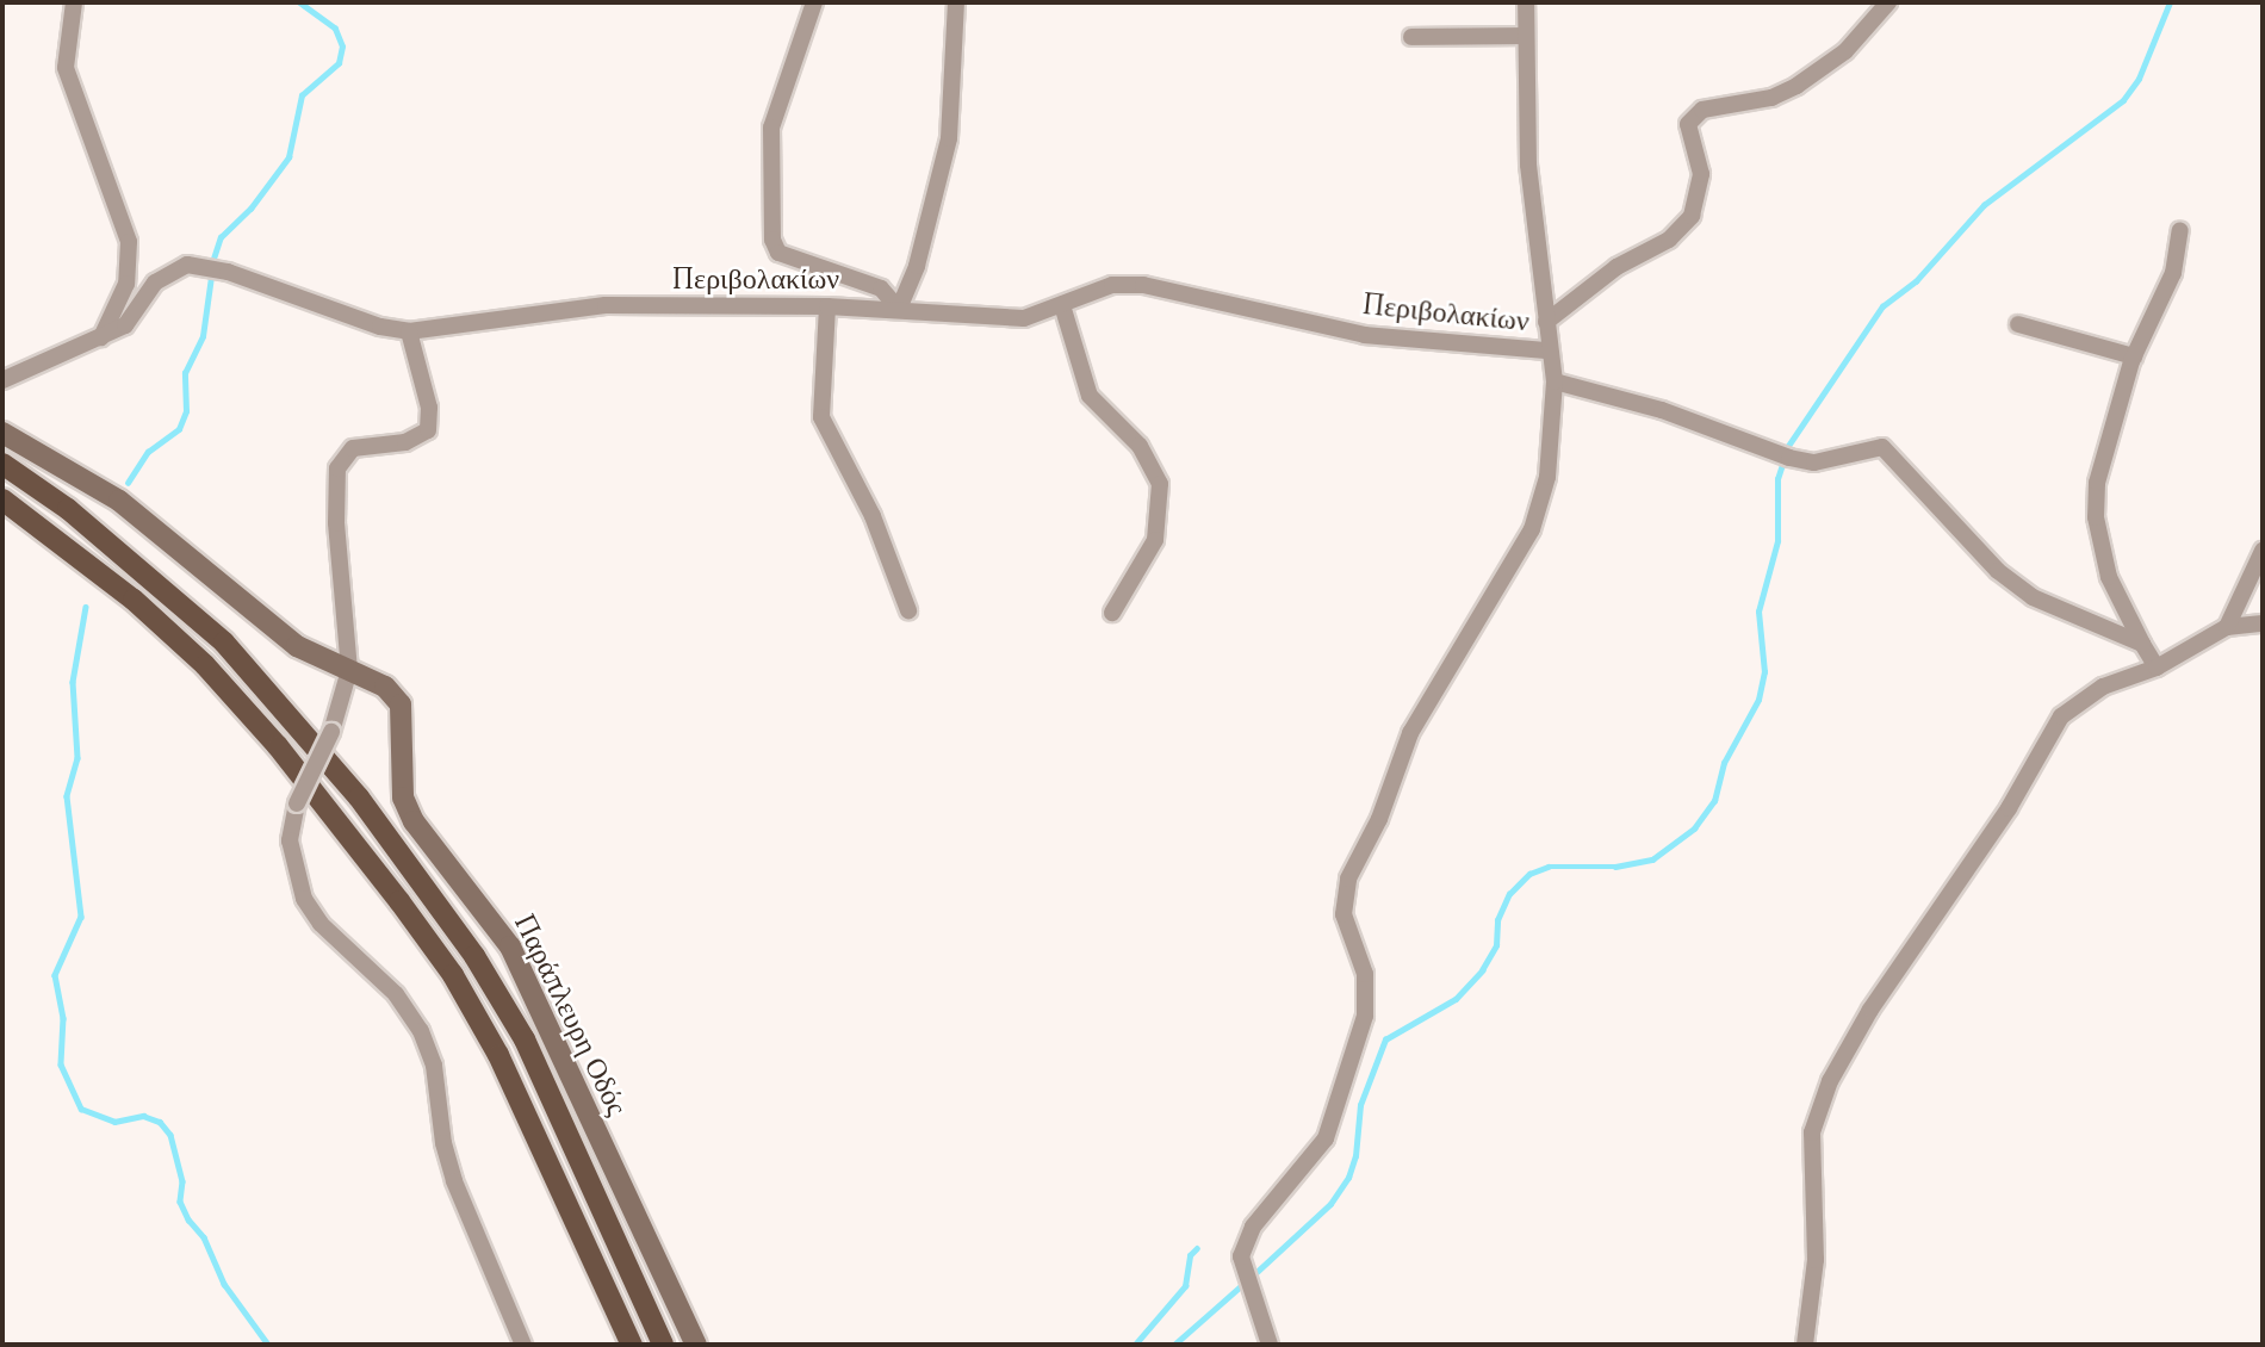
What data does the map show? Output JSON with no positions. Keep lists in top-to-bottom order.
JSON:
{
  "streets": {
    "street": ["Περιβολακίων", "Παράπλευρη Οδός"]
  }
}
